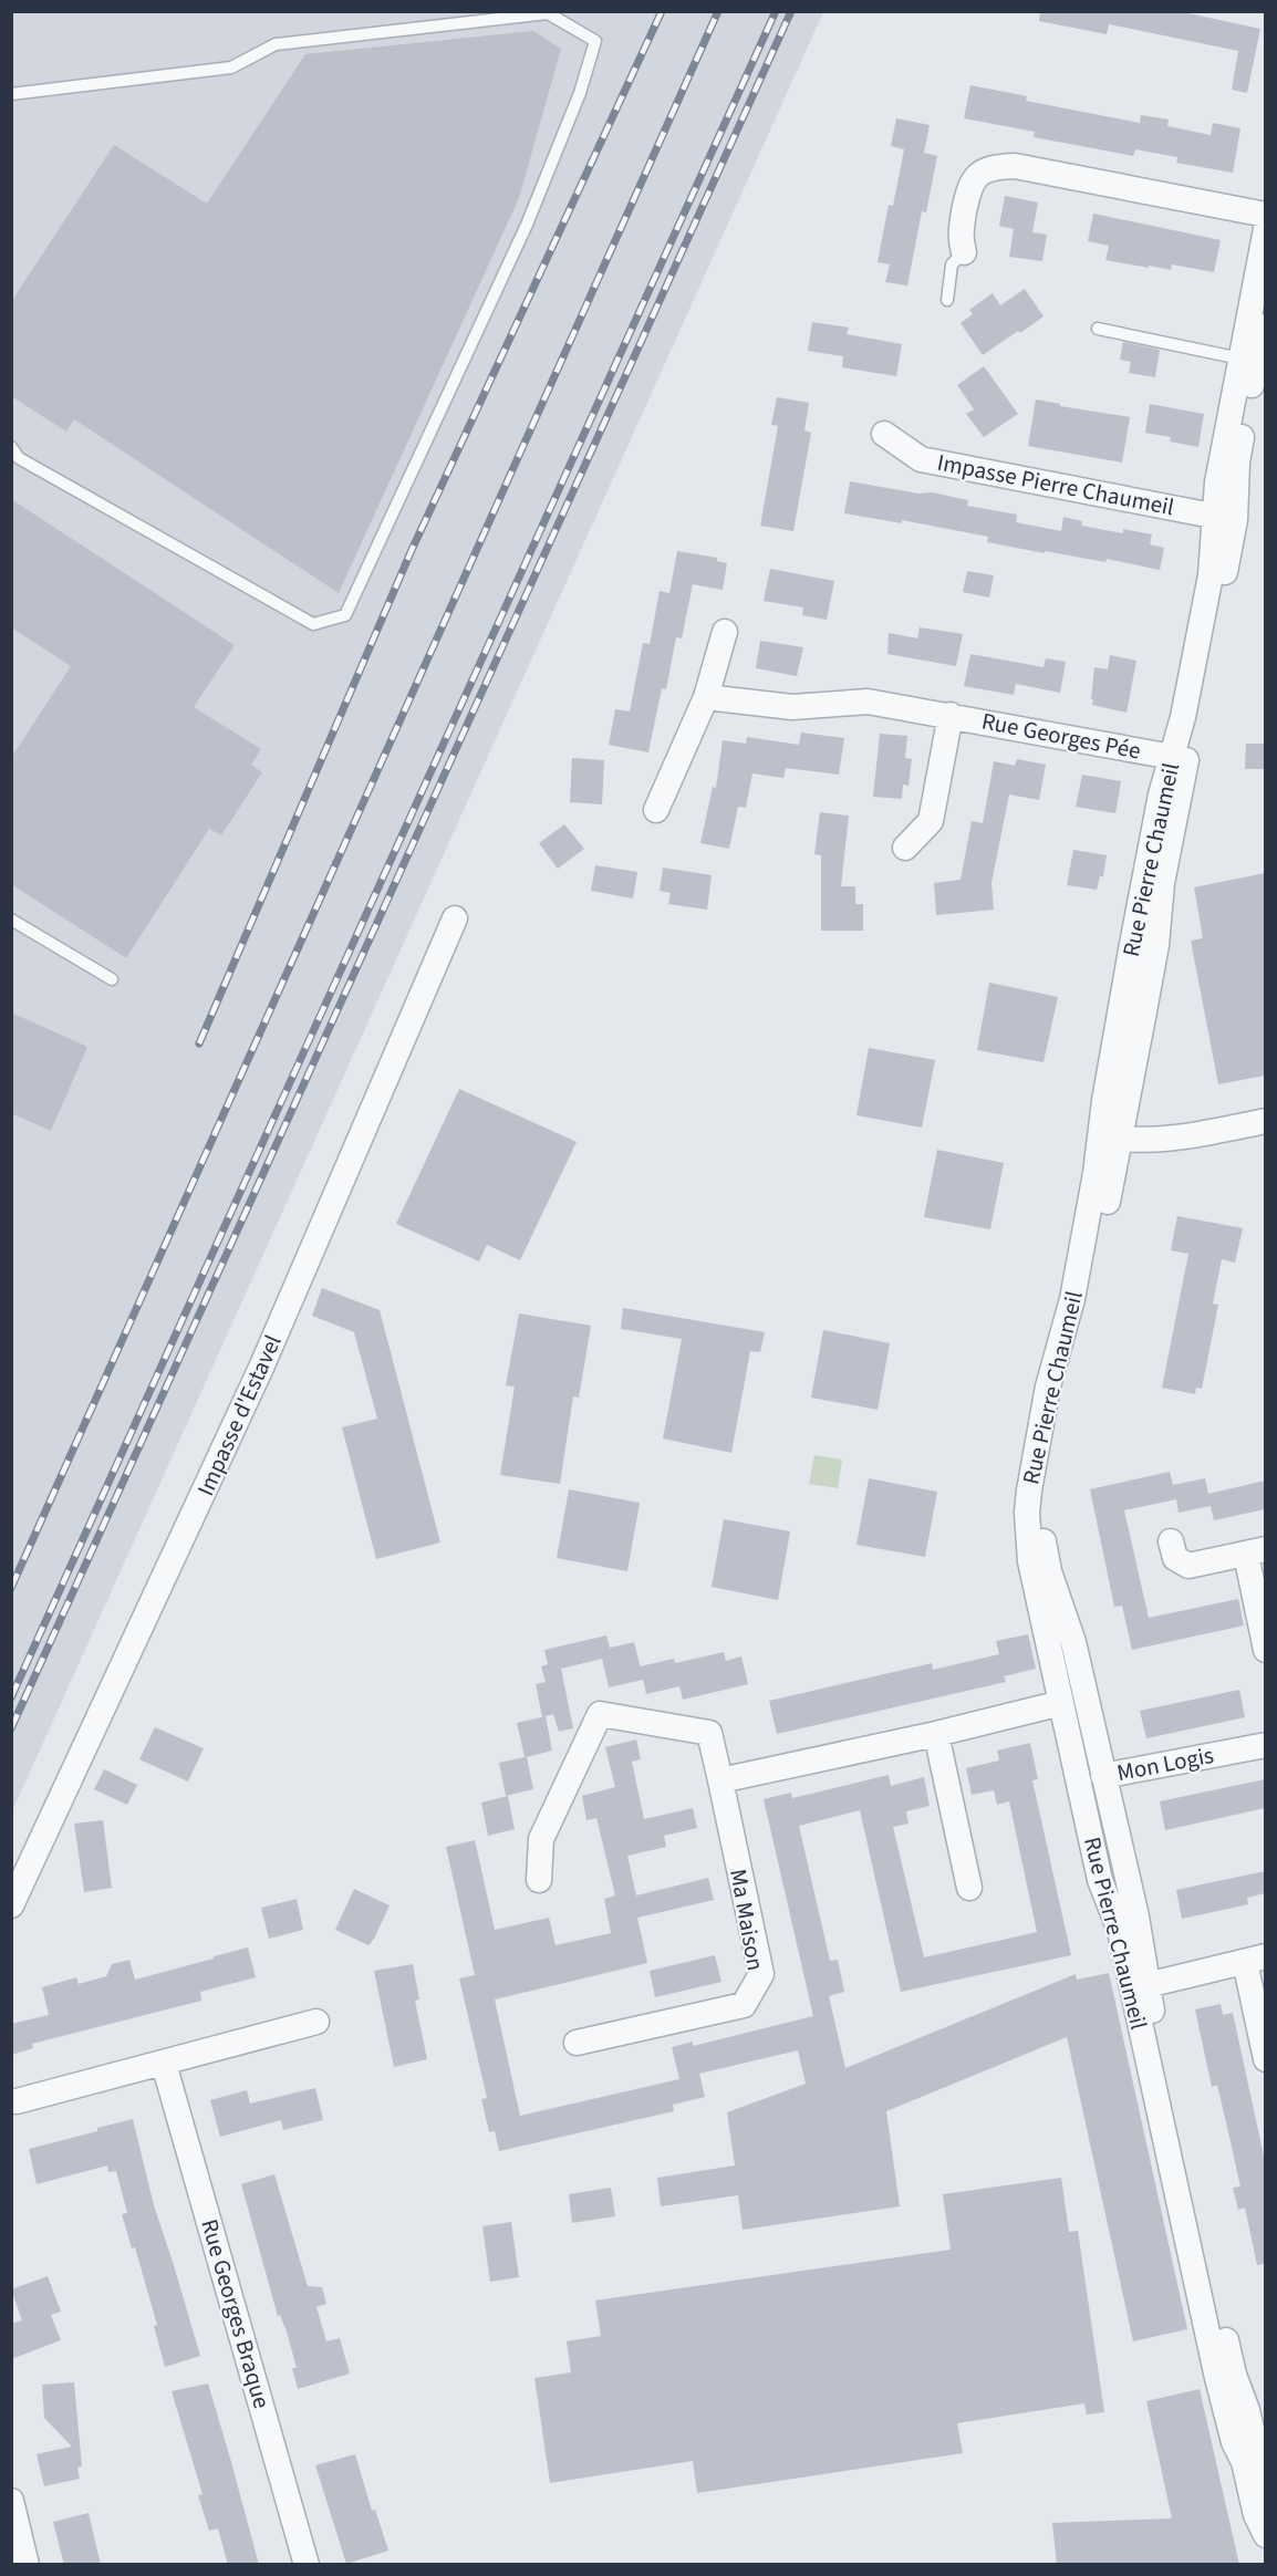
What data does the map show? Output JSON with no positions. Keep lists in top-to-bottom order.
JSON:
{
  "streets": {
    "street": [
      "Impasse Pierre Chaumeil",
      "Rue Georges Pée",
      "Rue Pierre Chaumeil",
      "Impasse d'Estavel",
      "Mon Logis",
      "Ma Maison",
      "Rue Georges Braque"
    ]
  },
  "crossings": [
    ["Impasse Pierre Chaumeil", "Rue Pierre Chaumeil"],
    ["Rue Georges Pée", "Rue Pierre Chaumeil"],
    ["Rue Pierre Chaumeil", "Mon Logis"]
  ]
}
